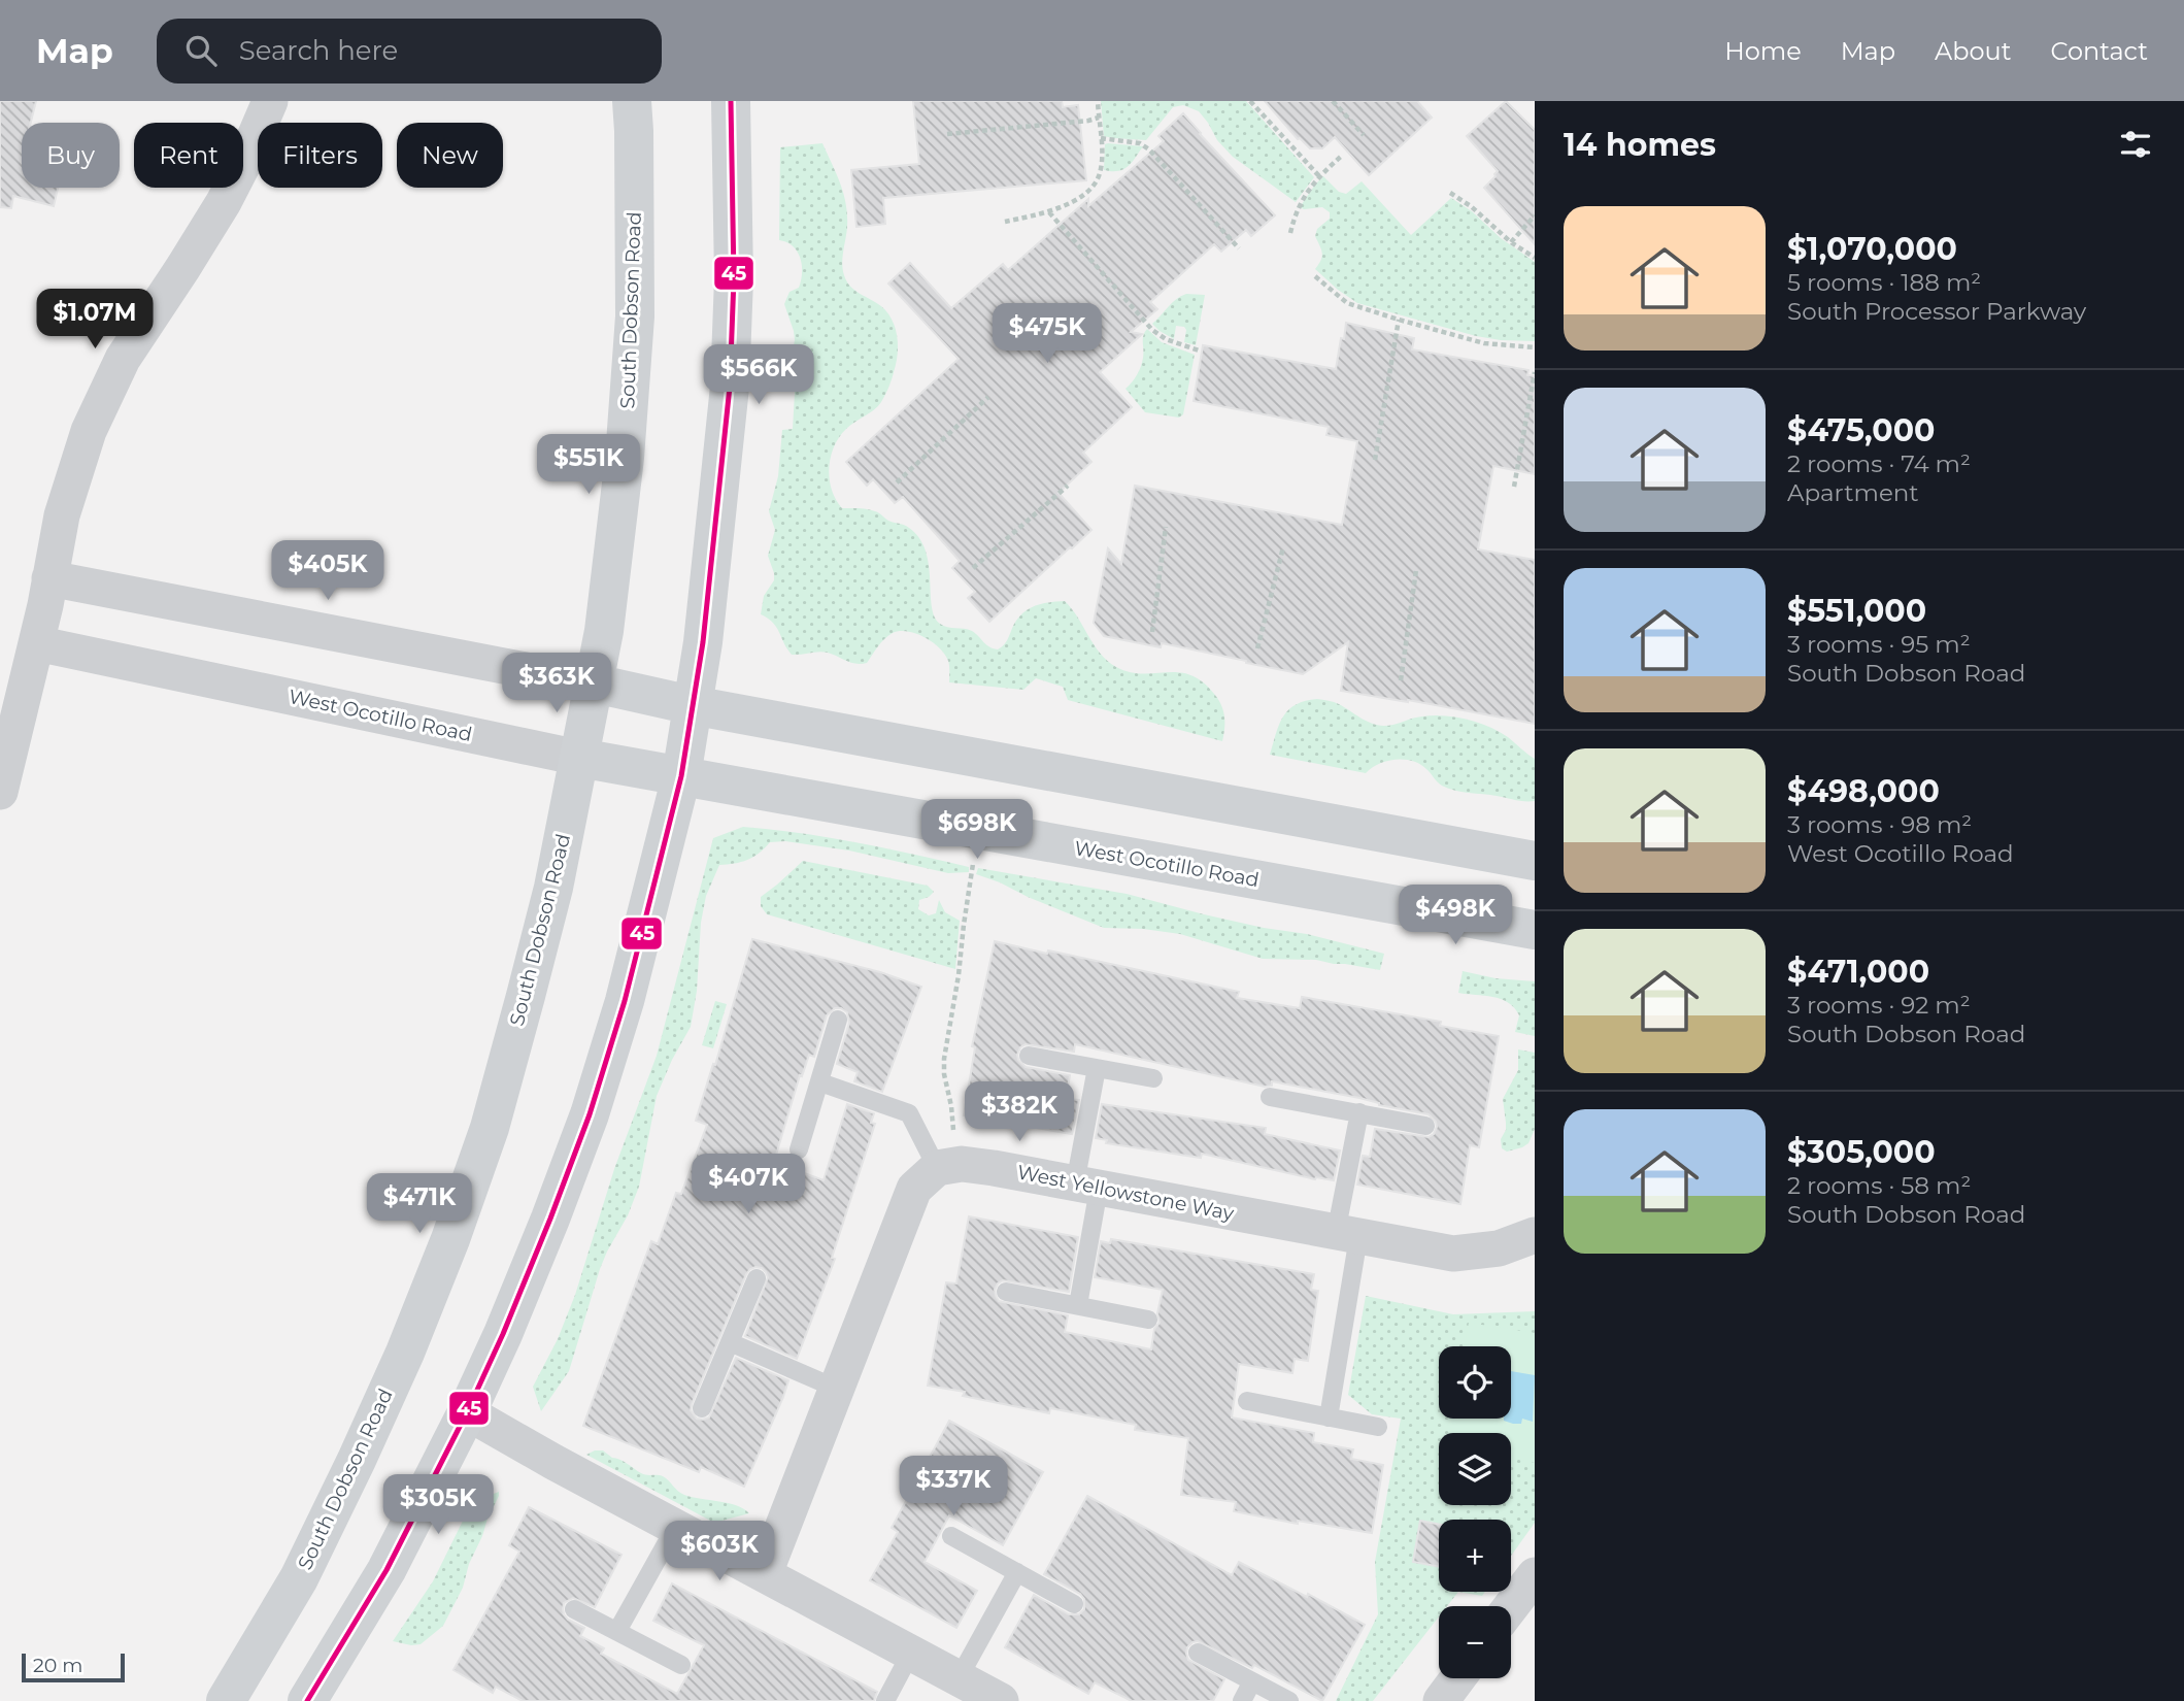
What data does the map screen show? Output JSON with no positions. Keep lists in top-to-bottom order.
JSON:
{
  "streets": {
    "main road": ["South Dobson Road", "West Ocotillo Road"],
    "street": ["West Yellowstone Way"]
  },
  "crossings": [
    ["South Dobson Road", "West Ocotillo Road"]
  ],
  "lines": ["transit line 45"],
  "scale_bar": "20 m",
  "page": {
    "header": "Map",
    "search": "Search here",
    "nav": [
      "Home",
      "Map",
      "About",
      "Contact"
    ],
    "heading": "14 homes",
    "chip": [
      "Buy",
      "Rent",
      "Filters",
      "New"
    ],
    "list": [
      {
        "name": "$1,070,000",
        "note": "5 rooms · 188 m² · South Processor Parkway"
      },
      {
        "name": "$475,000",
        "note": "2 rooms · 74 m² · Apartment"
      },
      {
        "name": "$551,000",
        "note": "3 rooms · 95 m² · South Dobson Road"
      },
      {
        "name": "$498,000",
        "note": "3 rooms · 98 m² · West Ocotillo Road"
      },
      {
        "name": "$471,000",
        "note": "3 rooms · 92 m² · South Dobson Road"
      },
      {
        "name": "$305,000",
        "note": "2 rooms · 58 m² · South Dobson Road"
      }
    ],
    "price": [
      "$1.07M",
      "$475K",
      "$566K",
      "$551K",
      "$405K",
      "$363K",
      "$698K",
      "$498K",
      "$382K",
      "$407K",
      "$471K",
      "$337K",
      "$305K",
      "$603K"
    ],
    "map_buttons": ["+", "−"],
    "scale": "20 m"
  }
}
